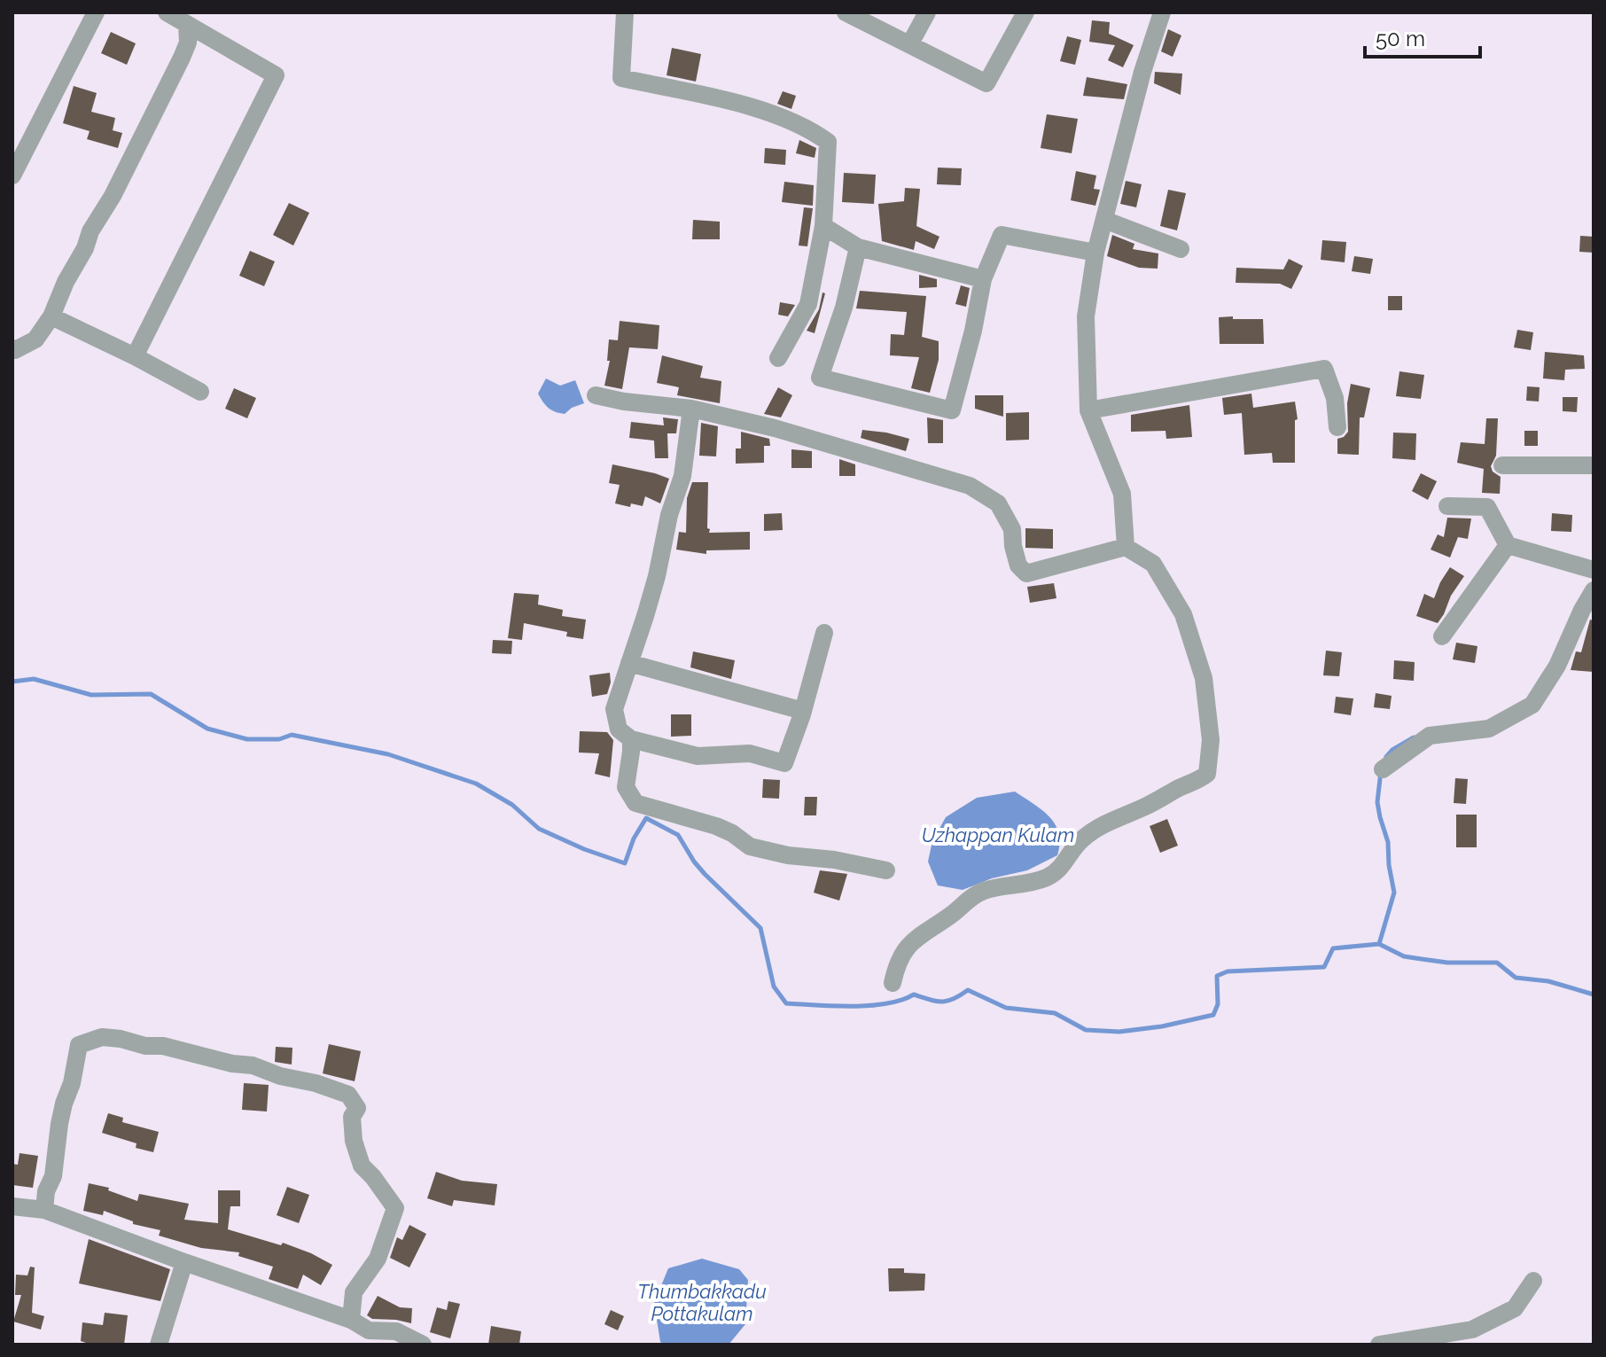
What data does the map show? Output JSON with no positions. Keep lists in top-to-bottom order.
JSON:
{
  "water": ["Uzhappan Kulam", "Thumbakkadu Pottakulam"],
  "scale_bar": "50 m"
}
